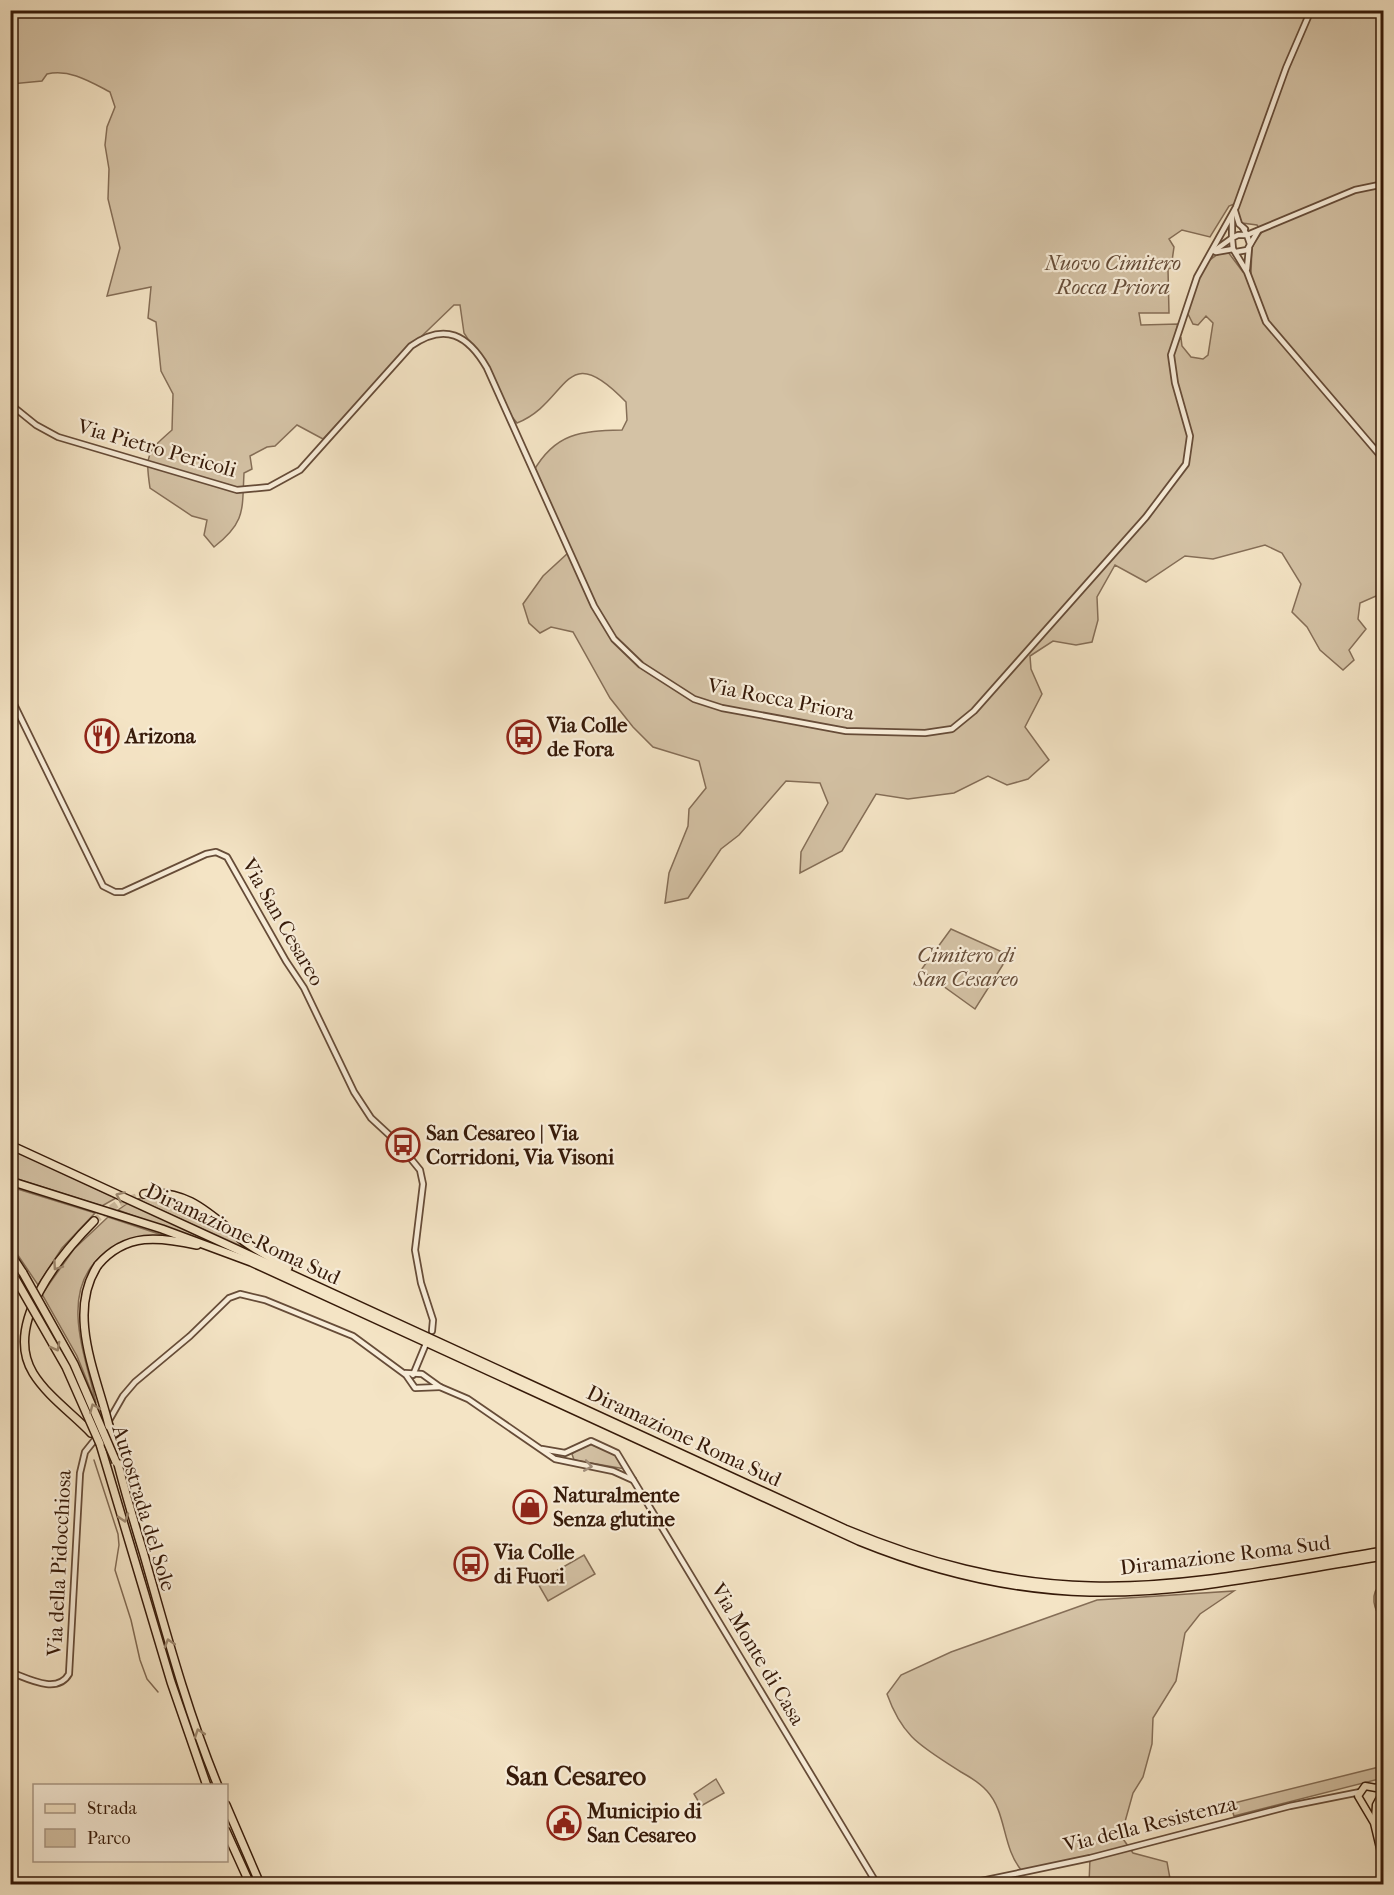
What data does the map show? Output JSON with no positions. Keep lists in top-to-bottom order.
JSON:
{
  "streets": {
    "highway": ["Diramazione Roma Sud", "Autostrada del Sole"],
    "street": [
      "Via Pietro Pericoli",
      "Via Rocca Priora",
      "Via San Cesareo",
      "Via della Pidocchiosa",
      "Via Monte di Casa",
      "Via della Resistenza"
    ]
  },
  "crossings": [
    ["Via Pietro Pericoli", "Via Rocca Priora"]
  ],
  "districts": ["San Cesareo"],
  "parks": ["Nuovo Cimitero Rocca Priora", "Cimitero di San Cesareo"],
  "places": {
    "restaurant": ["Arizona"],
    "bus stop": ["Via Colle de Fora", "San Cesareo | Via Corridoni, Via Visoni", "Via Colle di Fuori"],
    "shop": ["Naturalmente Senza glutine"],
    "public building": ["Municipio di San Cesareo"]
  },
  "legend": ["Strada", "Parco"]
}
